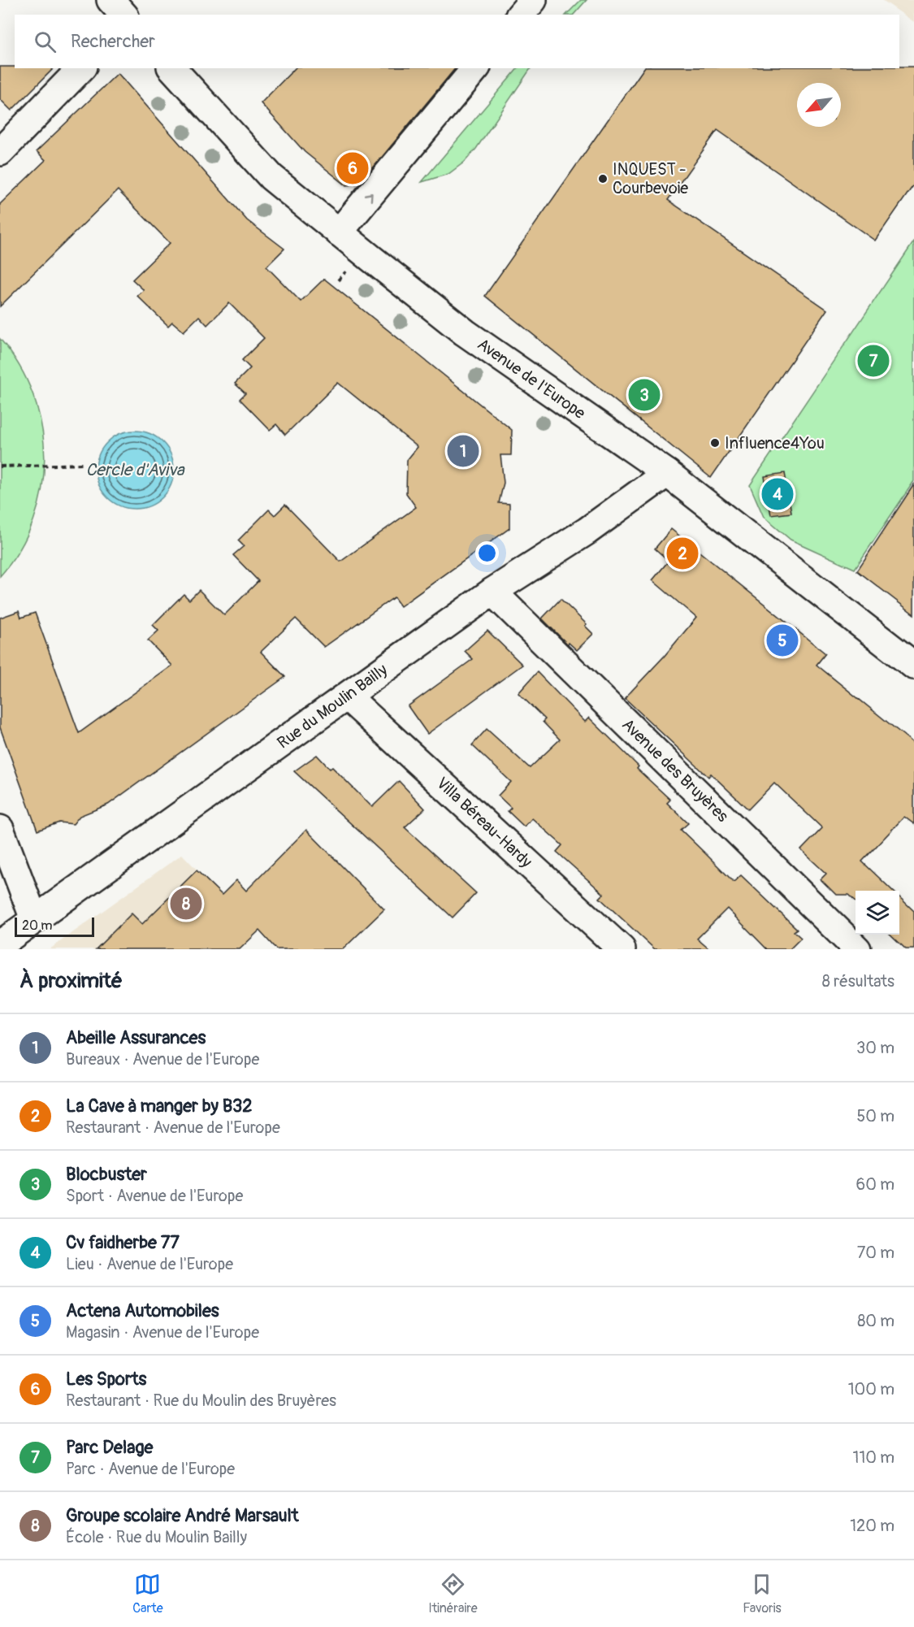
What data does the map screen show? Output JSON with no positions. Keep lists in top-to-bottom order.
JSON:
{
  "streets": {
    "street": [
      "Avenue de l'Europe",
      "Rue du Moulin Bailly",
      "Avenue des Bruyères",
      "Villa Béreau-Hardy"
    ]
  },
  "crossings": [
    ["Avenue de l'Europe", "Rue du Moulin Bailly"],
    ["Rue du Moulin Bailly", "Avenue des Bruyères"],
    ["Rue du Moulin Bailly", "Villa Béreau-Hardy"]
  ],
  "water": ["Cercle d'Aviva"],
  "places": ["INQUEST - Courbevoie", "Influence4You"],
  "scale_bar": "20 m",
  "north": "bottom left",
  "page": {
    "search": "Rechercher",
    "pins": [
      "6",
      "7",
      "3",
      "1",
      "4",
      "2",
      "5",
      "8"
    ],
    "scale": "20 m",
    "heading": ["À proximité", "8 résultats"],
    "list": [
      {
        "mark": "1",
        "name": "Abeille Assurances",
        "note": "Bureaux · Avenue de l'Europe",
        "value": "30 m"
      },
      {
        "mark": "2",
        "name": "La Cave à manger by B32",
        "note": "Restaurant · Avenue de l'Europe",
        "value": "50 m"
      },
      {
        "mark": "3",
        "name": "Blocbuster",
        "note": "Sport · Avenue de l'Europe",
        "value": "60 m"
      },
      {
        "mark": "4",
        "name": "Cv faidherbe 77",
        "note": "Lieu · Avenue de l'Europe",
        "value": "70 m"
      },
      {
        "mark": "5",
        "name": "Actena Automobiles",
        "note": "Magasin · Avenue de l'Europe",
        "value": "80 m"
      },
      {
        "mark": "6",
        "name": "Les Sports",
        "note": "Restaurant · Rue du Moulin des Bruyères",
        "value": "100 m"
      },
      {
        "mark": "7",
        "name": "Parc Delage",
        "note": "Parc · Avenue de l'Europe",
        "value": "110 m"
      },
      {
        "mark": "8",
        "name": "Groupe scolaire André Marsault",
        "note": "École · Rue du Moulin Bailly",
        "value": "120 m"
      }
    ],
    "nav": ["Carte", "Itinéraire", "Favoris"]
  }
}
